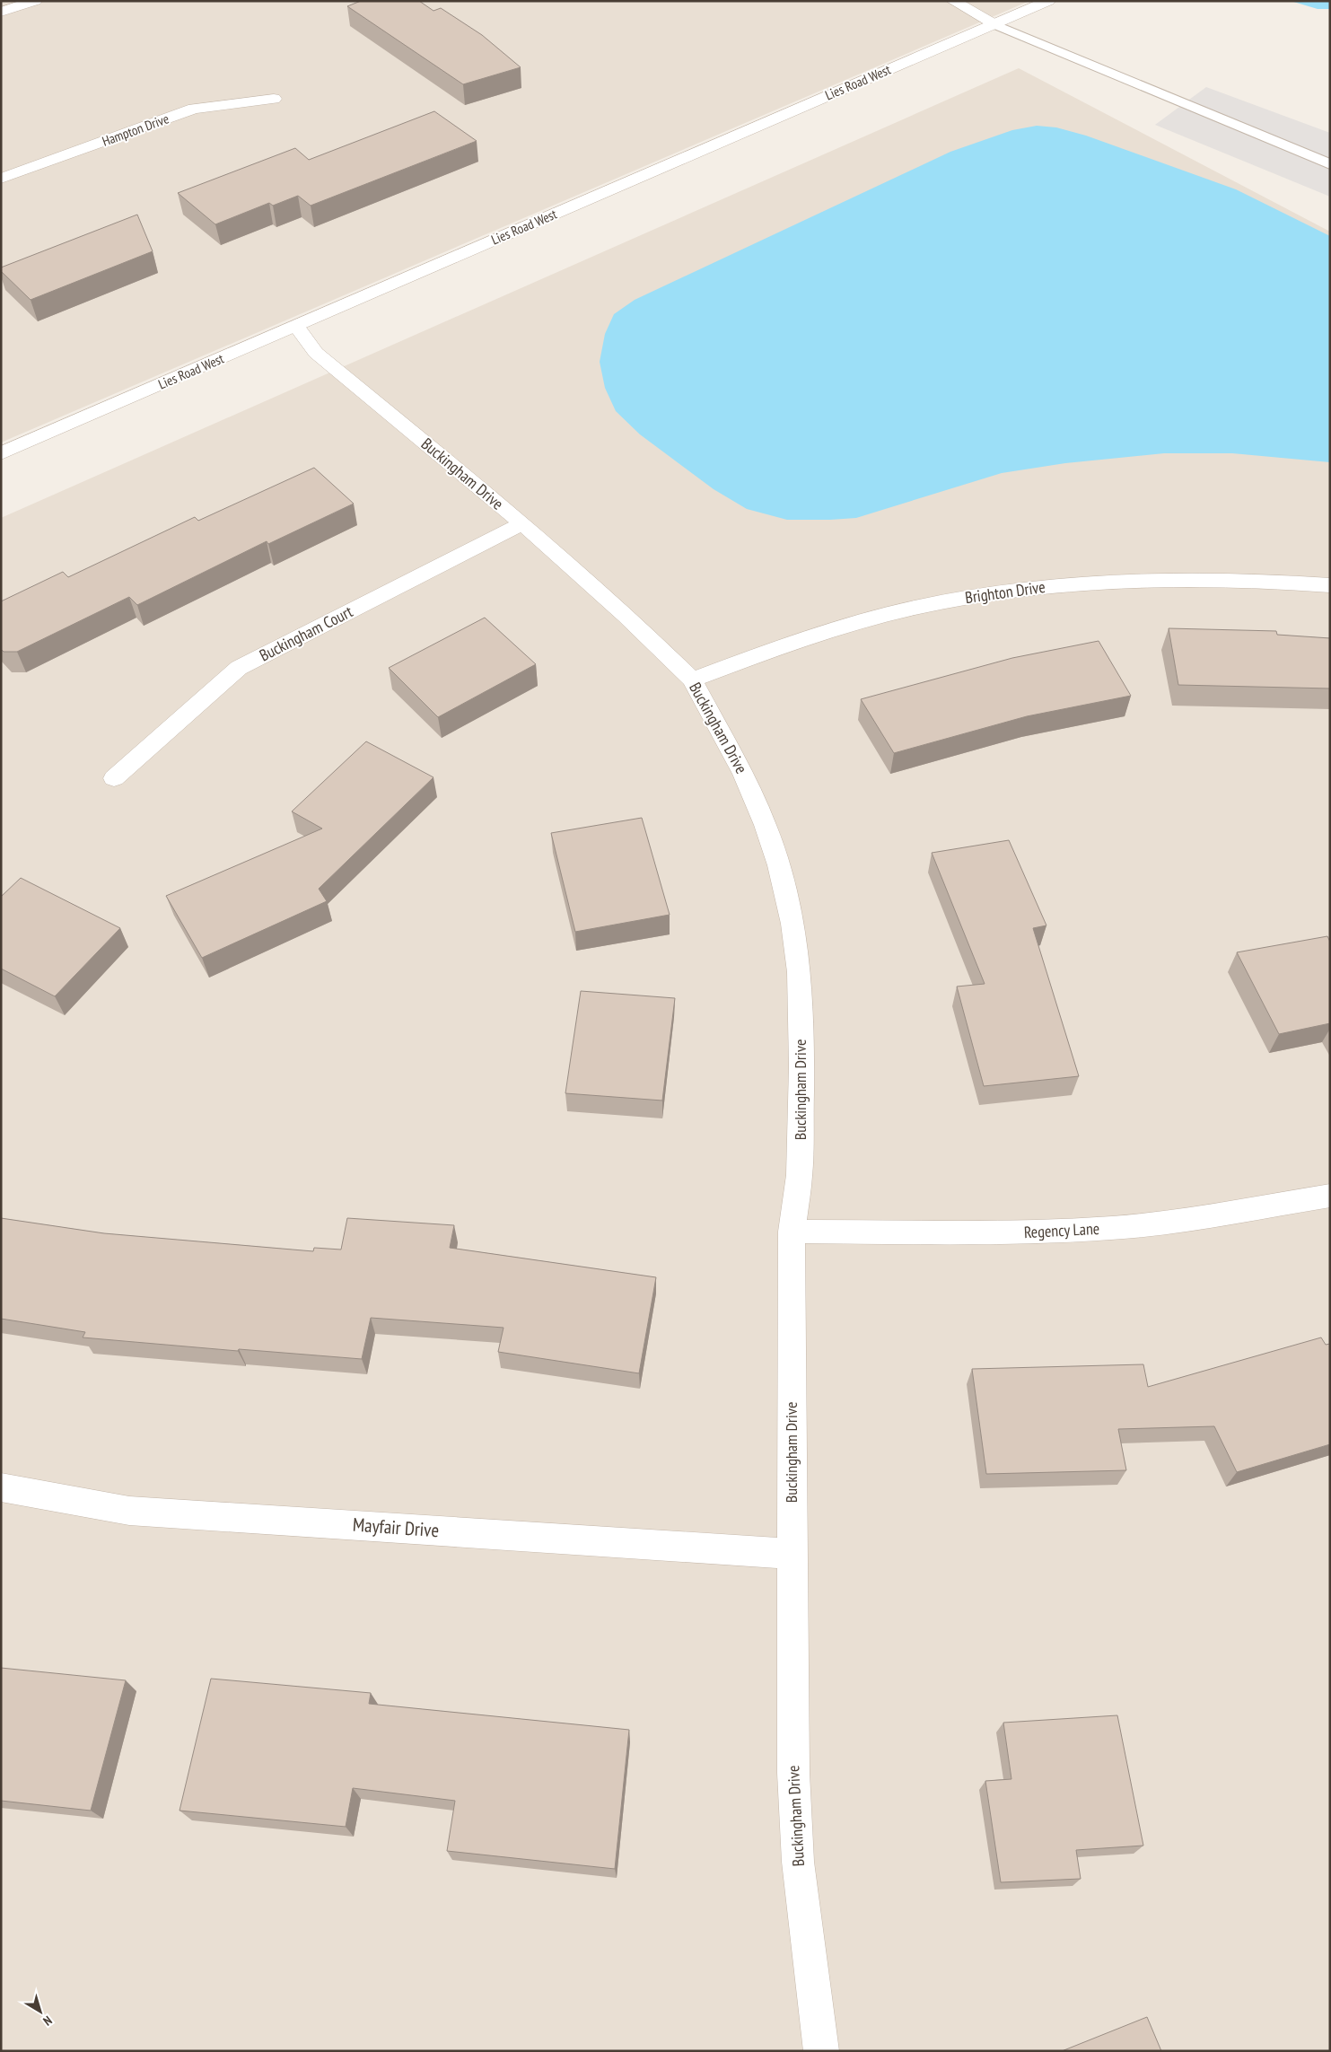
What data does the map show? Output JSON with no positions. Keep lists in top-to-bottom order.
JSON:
{
  "streets": {
    "street": [
      "Lies Road West",
      "Hampton Drive",
      "Buckingham Drive",
      "Brighton Drive",
      "Buckingham Court",
      "Regency Lane",
      "Mayfair Drive"
    ]
  },
  "crossings": [
    ["Lies Road West", "Buckingham Drive"],
    ["Buckingham Drive", "Brighton Drive"],
    ["Buckingham Drive", "Buckingham Court"],
    ["Buckingham Drive", "Regency Lane"],
    ["Buckingham Drive", "Mayfair Drive"]
  ],
  "north": "bottom right"
}
